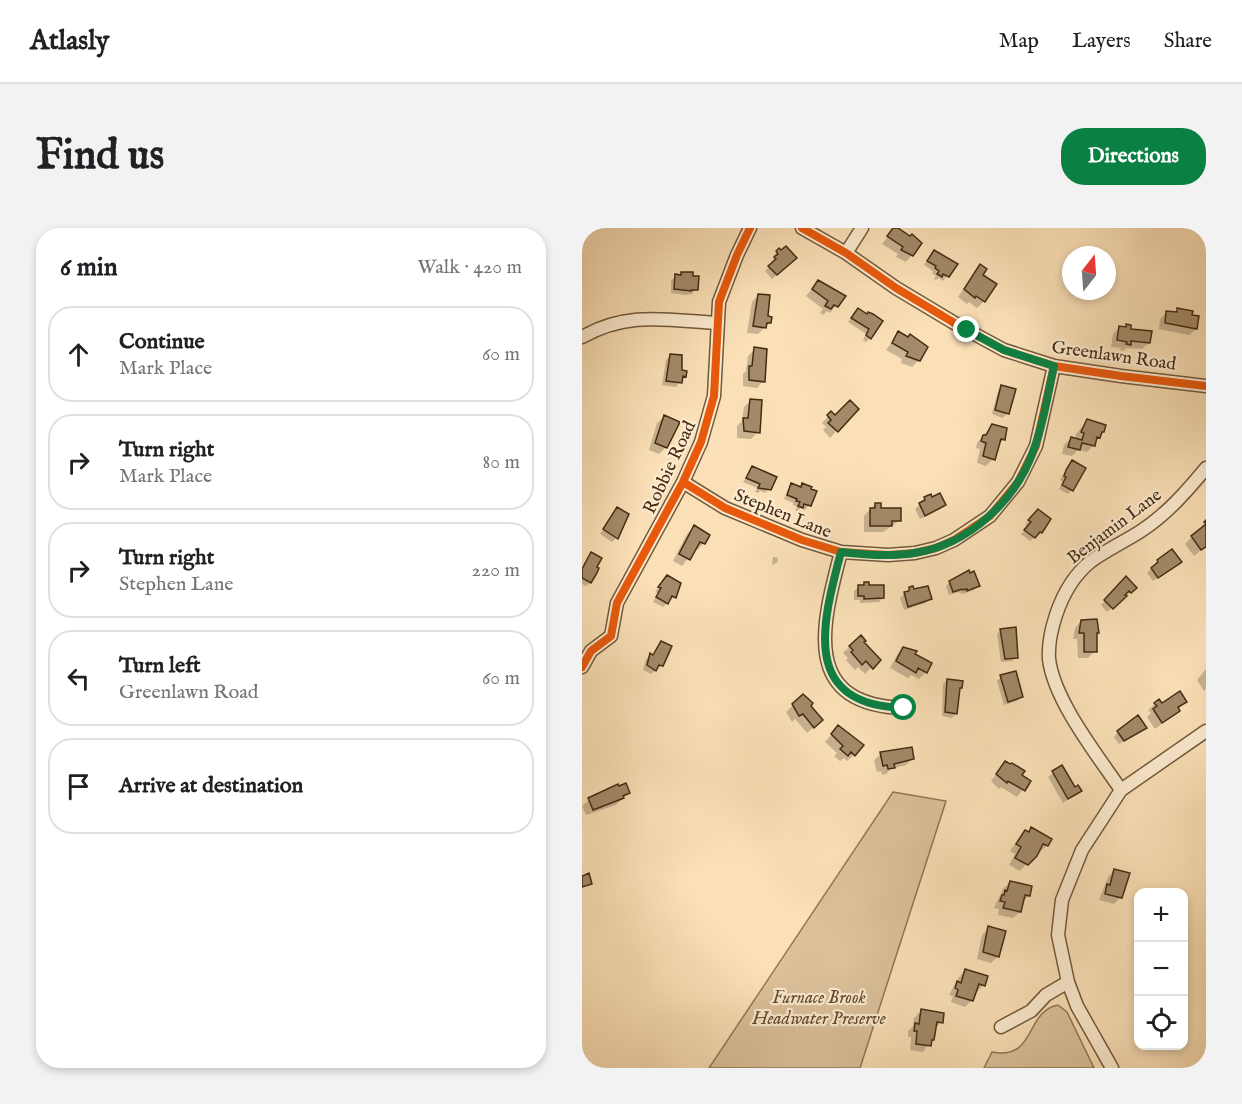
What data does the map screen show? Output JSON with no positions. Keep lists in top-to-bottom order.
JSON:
{
  "streets": {
    "street": [
      "Greenlawn Road",
      "Robbie Road",
      "Stephen Lane",
      "Benjamin Lane"
    ]
  },
  "crossings": [
    ["Greenlawn Road", "Stephen Lane"],
    ["Robbie Road", "Stephen Lane"]
  ],
  "parks": ["Furnace Brook Headwater Preserve"],
  "north": "top",
  "page": {
    "header": "Atlasly",
    "nav": ["Map", "Layers", "Share"],
    "buttons": "Directions",
    "title": "Find us",
    "heading": ["6 min", "Walk · 420 m"],
    "list": [
      ["Continue", "Mark Place", "60 m"],
      ["Turn right", "Mark Place", "80 m"],
      ["Turn right", "Stephen Lane", "220 m"],
      ["Turn left", "Greenlawn Road", "60 m"],
      "Arrive at destination"
    ],
    "map_buttons": ["+", "−"]
  }
}
